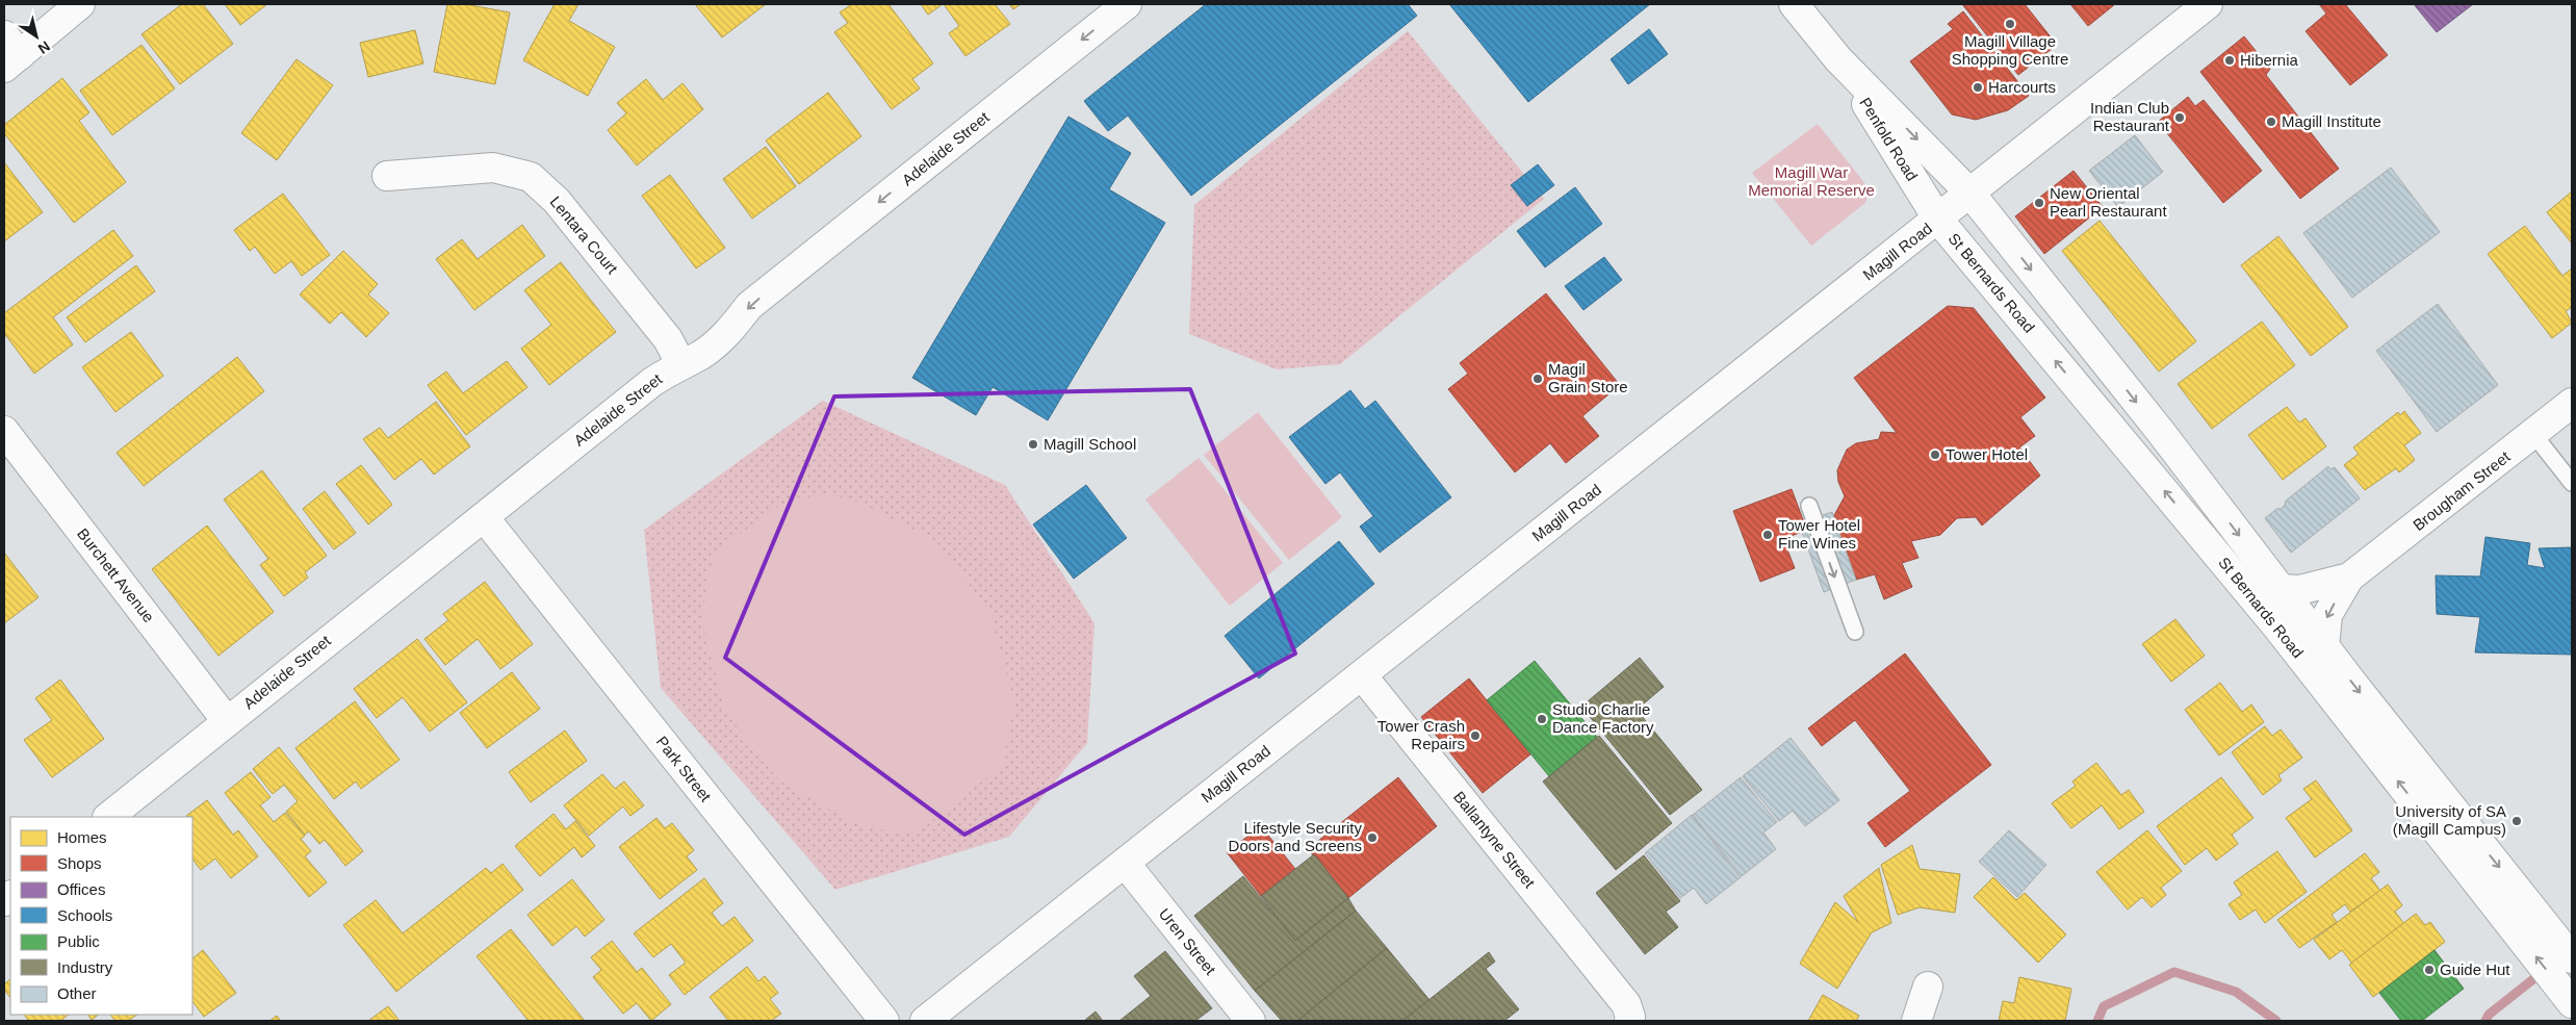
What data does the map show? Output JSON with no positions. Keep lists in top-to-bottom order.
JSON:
{
  "streets": {
    "main road": [
      "Penfold Road",
      "Adelaide Street",
      "Lentara Court",
      "Magill Road",
      "St Bernards Road",
      "Brougham Street",
      "Burchett Avenue",
      "Park Street",
      "Ballantyne Street",
      "Uren Street"
    ]
  },
  "crossings": [
    ["Penfold Road", "Magill Road"],
    ["Penfold Road", "St Bernards Road"],
    ["Adelaide Street", "Lentara Court"],
    ["Adelaide Street", "Burchett Avenue"],
    ["Adelaide Street", "Park Street"],
    ["Magill Road", "St Bernards Road"],
    ["Magill Road", "Ballantyne Street"],
    ["Magill Road", "Uren Street"],
    ["St Bernards Road", "Brougham Street"]
  ],
  "one_way": ["Adelaide Street"],
  "parks": ["Magill War Memorial Reserve"],
  "places": [
    "Magill Village Shopping Centre",
    "Hibernia",
    "Harcourts",
    "Indian Club Restaurant",
    "Magill Institute",
    "New Oriental Pearl Restaurant",
    "Magil Grain Store",
    "Magill School",
    "Tower Hotel",
    "Tower Hotel Fine Wines",
    "Studio Charlie Dance Factory",
    "Tower Crash Repairs",
    "University of SA (Magill Campus)",
    "Lifestyle Security Doors and Screens",
    "Guide Hut"
  ],
  "legend": [
    "Homes",
    "Shops",
    "Offices",
    "Schools",
    "Public",
    "Industry",
    "Other"
  ],
  "north": "bottom right"
}
